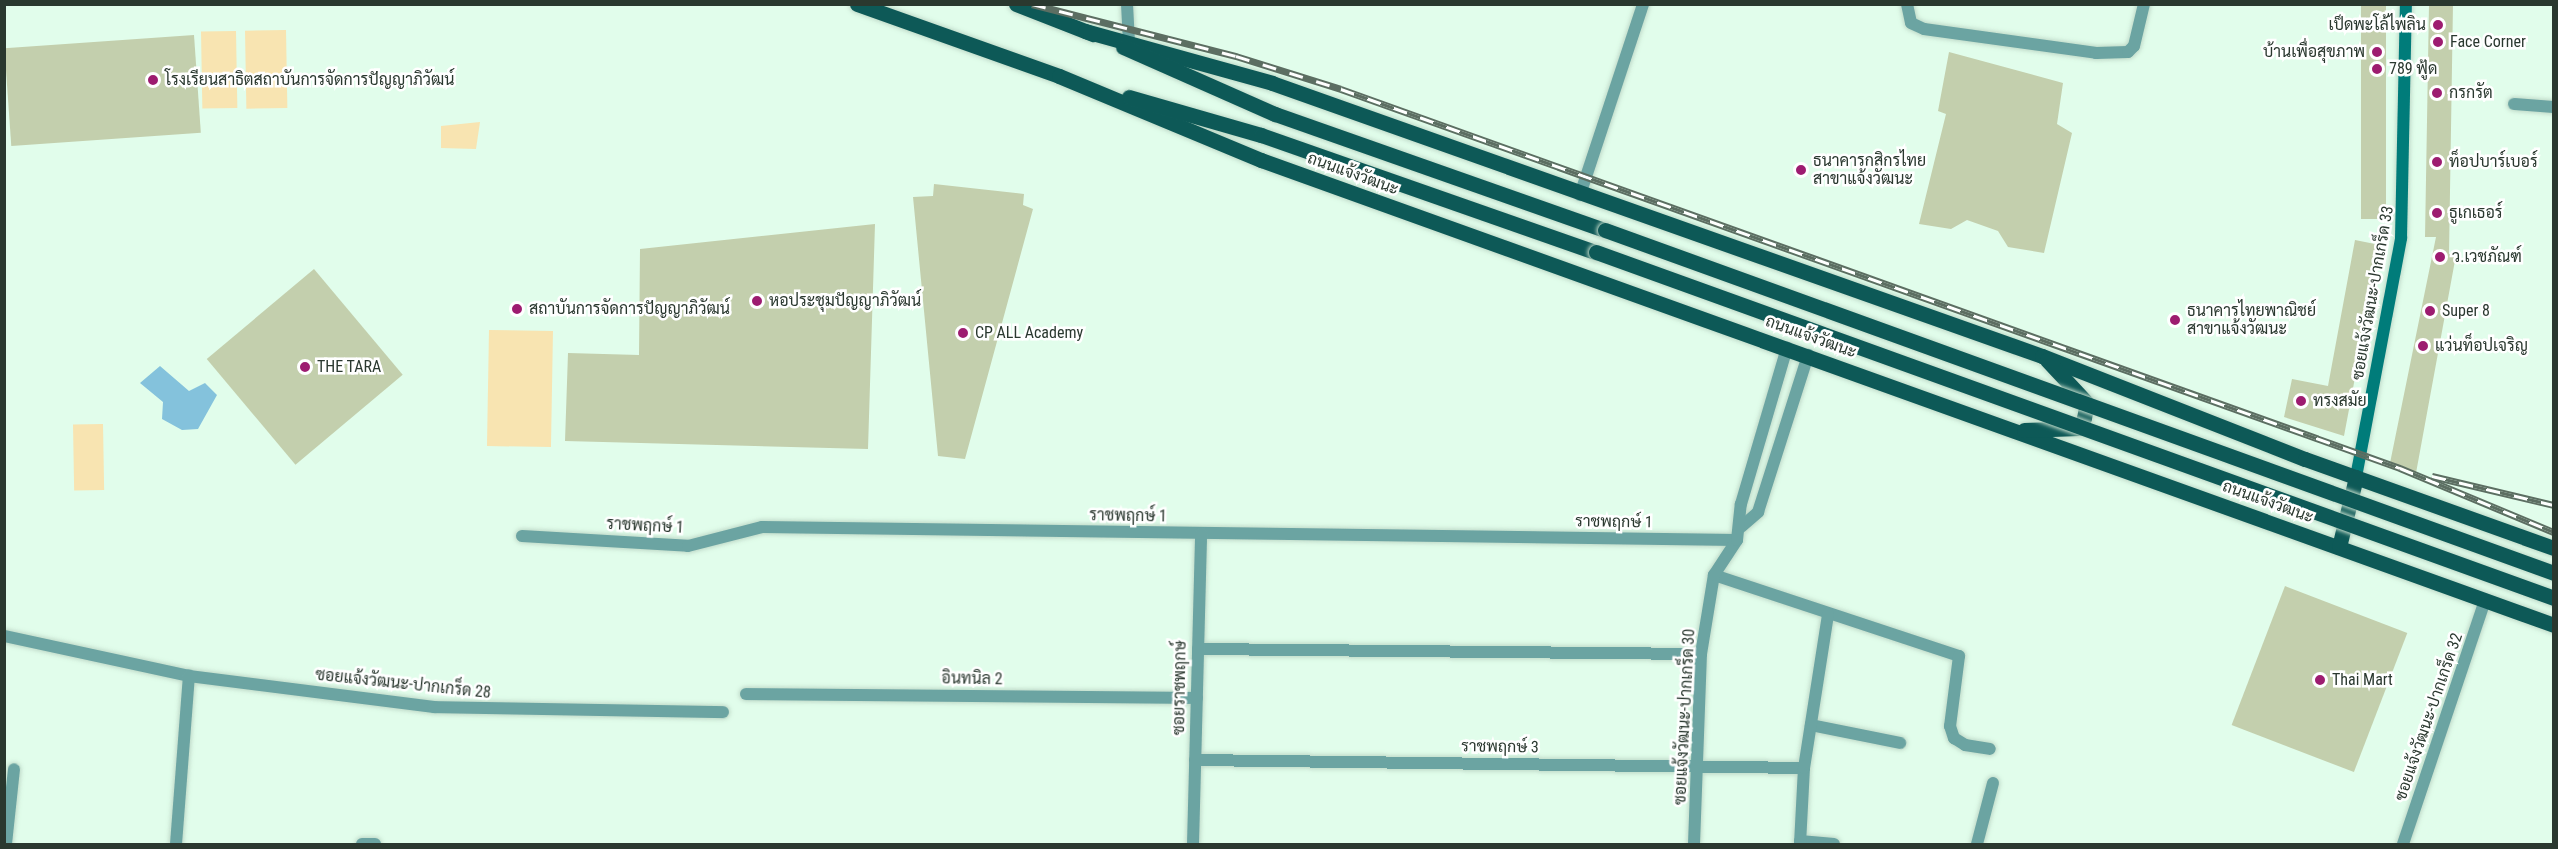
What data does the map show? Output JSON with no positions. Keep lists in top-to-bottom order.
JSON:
{
  "streets": {
    "main road": ["ถนนแจ้งวัฒนะ"],
    "street": [
      "ซอยแจ้งวัฒนะ-ปากเกร็ด 33",
      "ราชพฤกษ์ 1",
      "อินทนิล 2",
      "ซอยแจ้งวัฒนะ-ปากเกร็ด 28",
      "ซอยราชพฤกษ์",
      "ซอยแจ้งวัฒนะ-ปากเกร็ด 30",
      "ซอยแจ้งวัฒนะ-ปากเกร็ด 32",
      "ราชพฤกษ์ 3"
    ]
  },
  "crossings": [
    ["ถนนแจ้งวัฒนะ", "ซอยแจ้งวัฒนะ-ปากเกร็ด 33"],
    ["ถนนแจ้งวัฒนะ", "ซอยแจ้งวัฒนะ-ปากเกร็ด 30"],
    ["ถนนแจ้งวัฒนะ", "ซอยแจ้งวัฒนะ-ปากเกร็ด 32"],
    ["ราชพฤกษ์ 1", "ซอยราชพฤกษ์"],
    ["ราชพฤกษ์ 1", "ซอยแจ้งวัฒนะ-ปากเกร็ด 30"],
    ["อินทนิล 2", "ซอยราชพฤกษ์"],
    ["ซอยราชพฤกษ์", "ราชพฤกษ์ 3"],
    ["ซอยแจ้งวัฒนะ-ปากเกร็ด 30", "ราชพฤกษ์ 3"]
  ],
  "places": [
    "เป็ดพะโล้ไพลิน",
    "Face Corner",
    "บ้านเพื่อสุขภาพ",
    "789 ฟู้ด",
    "โรงเรียนสาธิตสถาบันการจัดการปัญญาภิวัฒน์",
    "กรกรัต",
    "ท็อปบาร์เบอร์",
    "ธนาคารกสิกรไทย สาขาแจ้งวัฒนะ",
    "ธูเกเธอร์",
    "ว.เวชภัณฑ์",
    "หอประชุมปัญญาภิวัฒน์",
    "สถาบันการจัดการปัญญาภิวัฒน์",
    "Super 8",
    "ธนาคารไทยพาณิชย์ สาขาแจ้งวัฒนะ",
    "CP ALL Academy",
    "แว่นท็อปเจริญ",
    "THE TARA",
    "ทรงสมัย",
    "Thai Mart"
  ]
}
